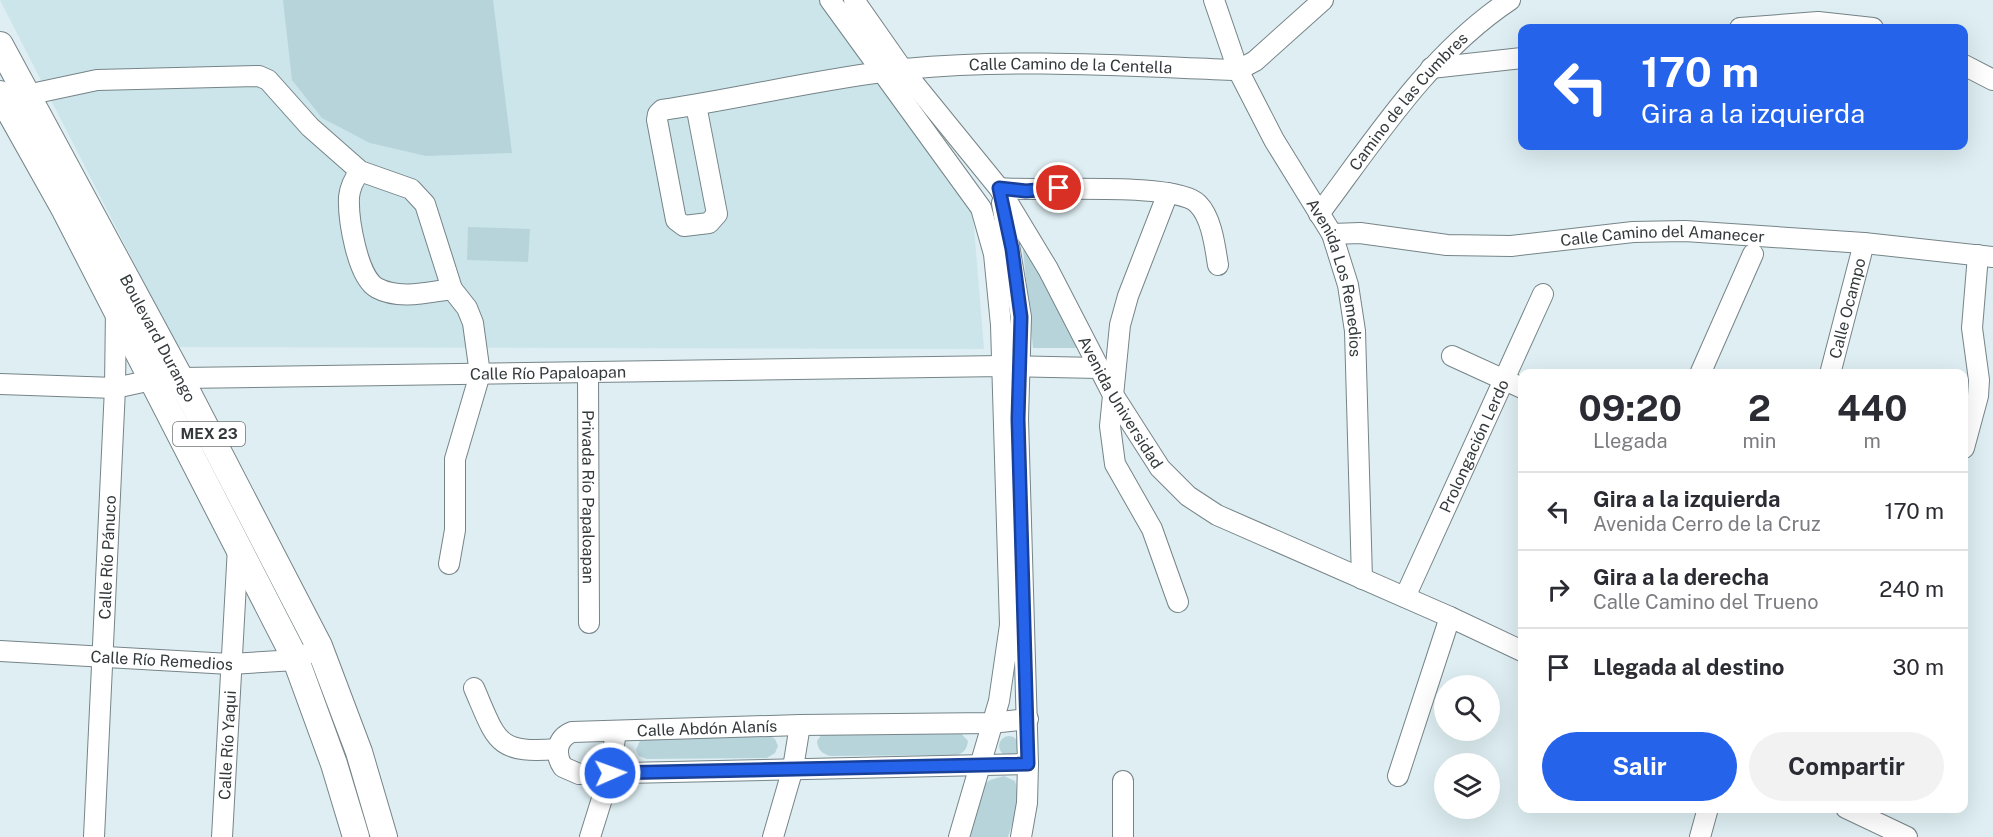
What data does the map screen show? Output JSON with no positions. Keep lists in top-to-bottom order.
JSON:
{
  "streets": {
    "main road": ["Boulevard Durango", "MEX 23"],
    "street": [
      "Calle Camino de la Centella",
      "Camino de las Cumbres",
      "Calle Camino del Amanecer",
      "Avenida Los Remedios",
      "Calle Ocampo",
      "Calle Río Papaloapan",
      "Avenida Universidad",
      "Prolongación Lerdo",
      "Privada Río Papaloapan",
      "Calle Río Pánuco",
      "Calle Río Remedios",
      "Calle Abdón Alanís",
      "Calle Río Yaqui"
    ]
  },
  "crossings": [
    ["Calle Camino de la Centella", "Avenida Los Remedios"],
    ["Calle Camino de la Centella", "Avenida Universidad"],
    ["Camino de las Cumbres", "Avenida Los Remedios"],
    ["Calle Camino del Amanecer", "Avenida Los Remedios"],
    ["Calle Camino del Amanecer", "Calle Ocampo"],
    ["Avenida Los Remedios", "Avenida Universidad"],
    ["Boulevard Durango", "Calle Río Papaloapan"],
    ["Boulevard Durango", "Calle Río Pánuco"],
    ["Boulevard Durango", "Calle Río Remedios"],
    ["Boulevard Durango", "Calle Río Yaqui"],
    ["Calle Río Papaloapan", "Avenida Universidad"],
    ["Calle Río Papaloapan", "Privada Río Papaloapan"],
    ["Calle Río Papaloapan", "Calle Río Pánuco"],
    ["Avenida Universidad", "Prolongación Lerdo"],
    ["Calle Río Pánuco", "Calle Río Remedios"],
    ["Calle Río Remedios", "Calle Río Yaqui"]
  ],
  "page": {
    "turn": ["170 m", "Gira a la izquierda"],
    "eta": [
      "09:20",
      "Llegada",
      "2",
      "min",
      "440",
      "m"
    ],
    "list": [
      {
        "name": "Gira a la izquierda",
        "note": "Avenida Cerro de la Cruz",
        "value": "170 m"
      },
      {
        "name": "Gira a la derecha",
        "note": "Calle Camino del Trueno",
        "value": "240 m"
      },
      {
        "name": "Llegada al destino",
        "value": "30 m"
      }
    ],
    "buttons": ["Salir", "Compartir"]
  }
}
